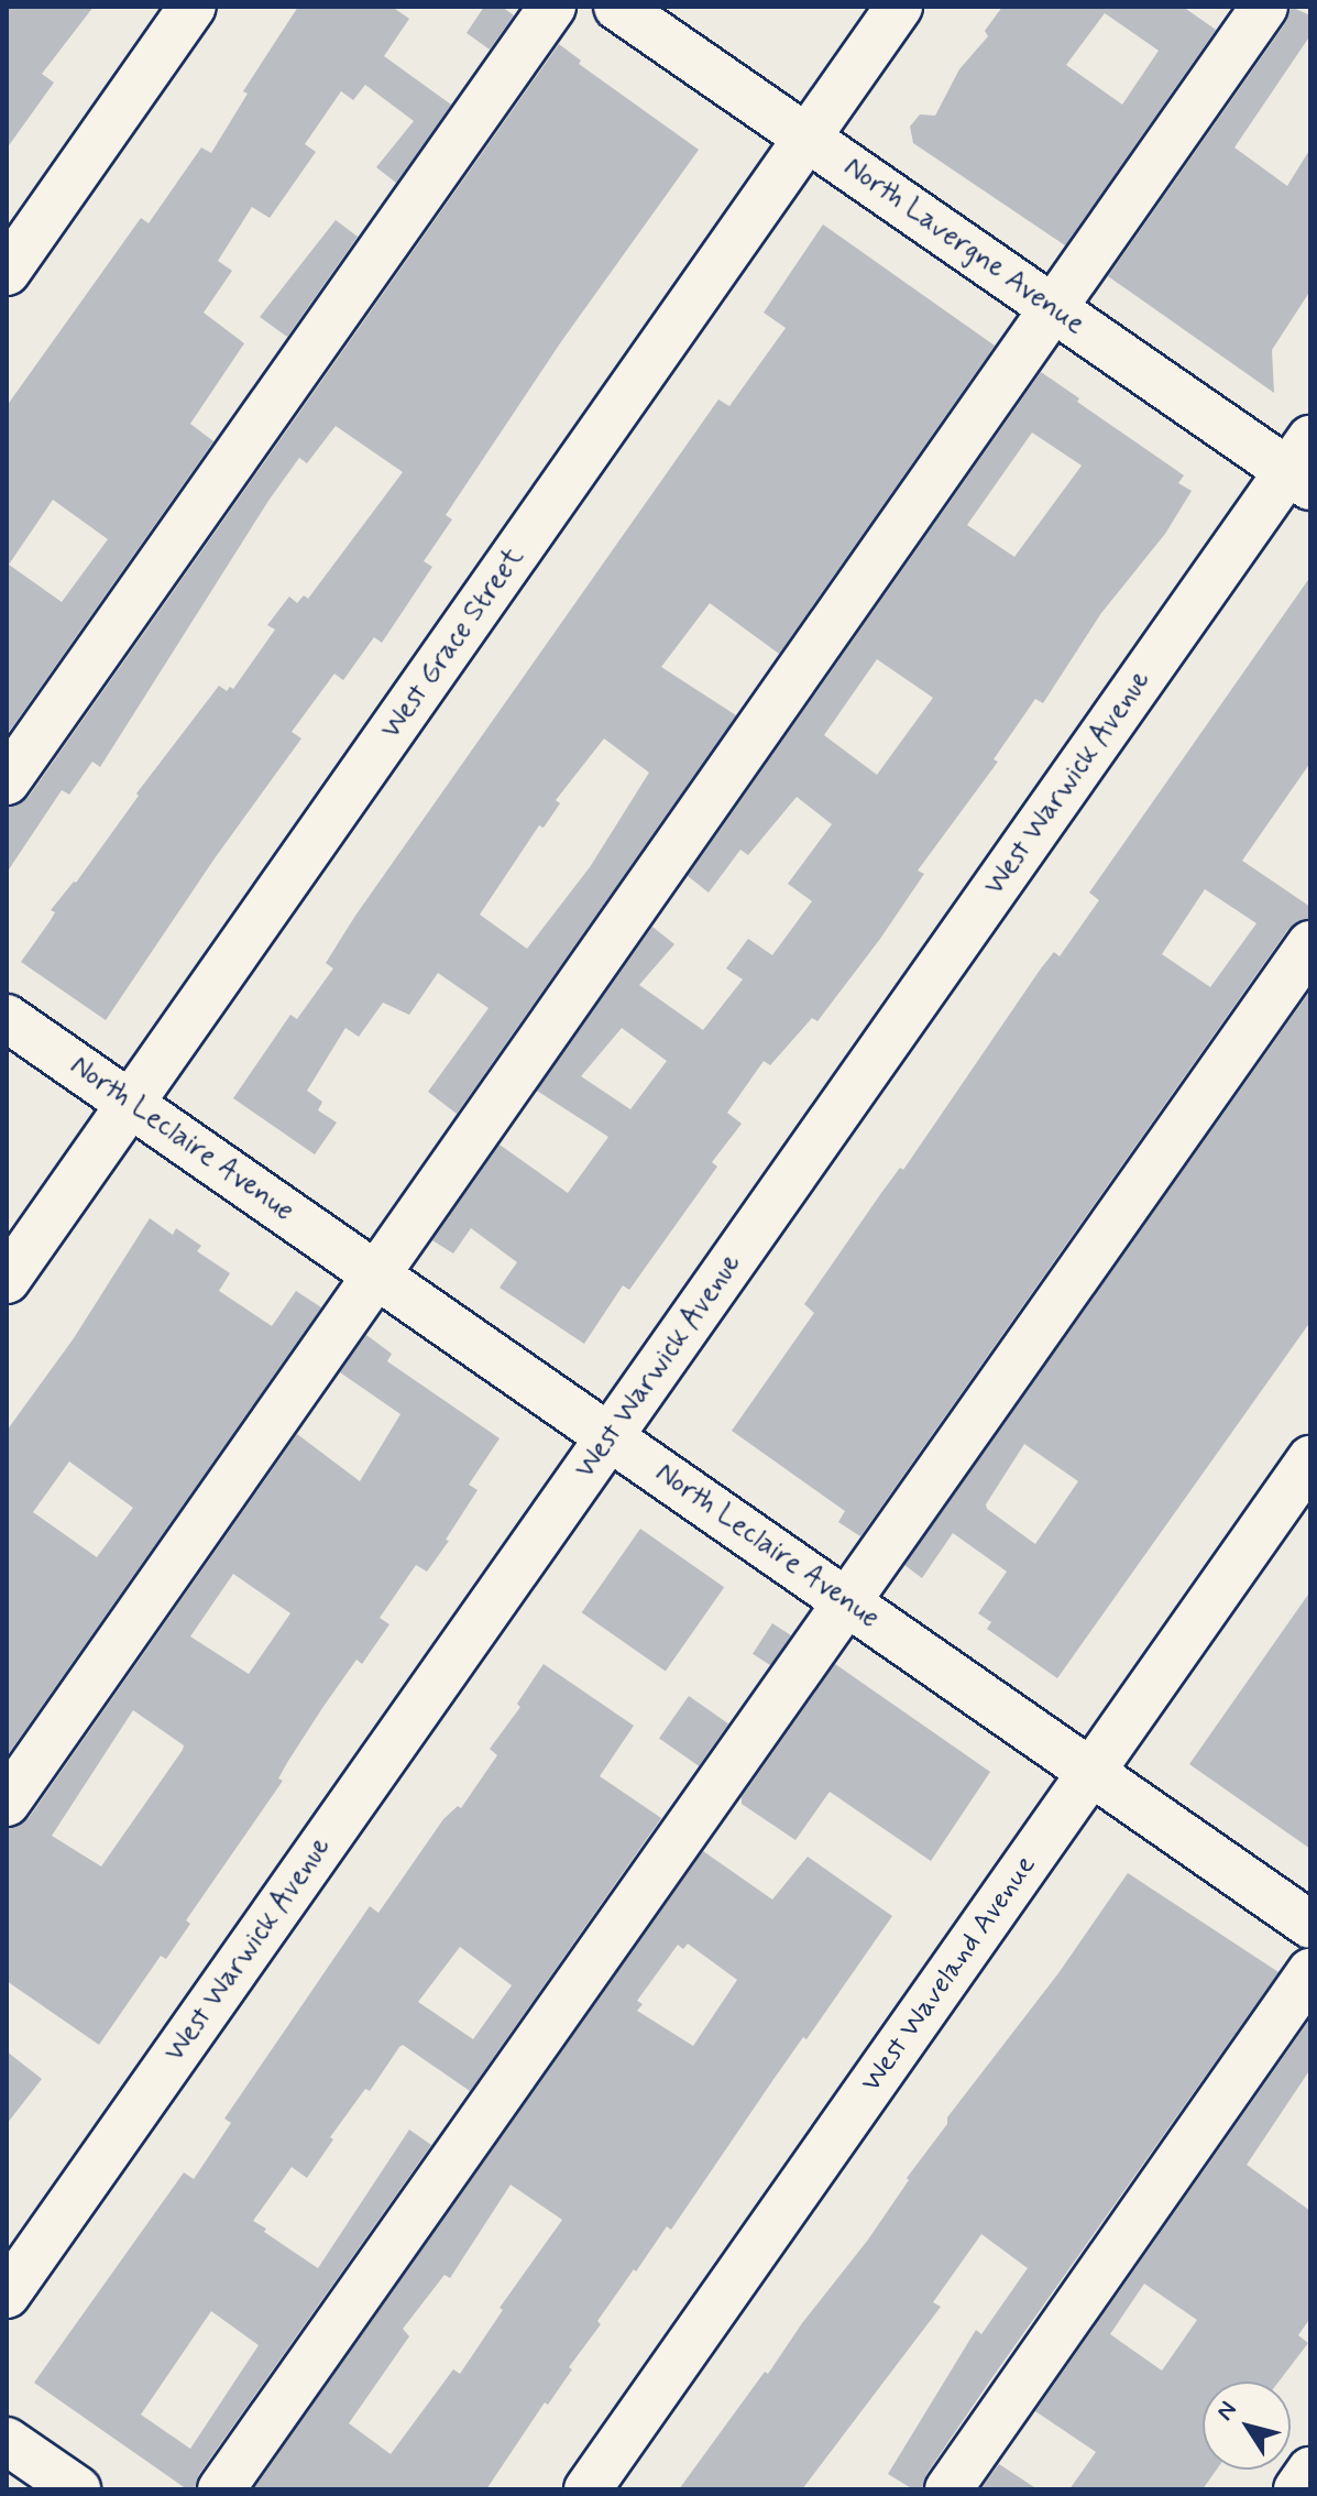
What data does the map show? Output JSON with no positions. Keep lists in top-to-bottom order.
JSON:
{
  "streets": {
    "street": [
      "North Lavergne Avenue",
      "West Grace Street",
      "West Warwick Avenue",
      "North Leclaire Avenue",
      "West Waveland Avenue"
    ]
  },
  "crossings": [
    ["North Lavergne Avenue", "West Grace Street"],
    ["North Lavergne Avenue", "West Warwick Avenue"],
    ["West Grace Street", "North Leclaire Avenue"],
    ["West Warwick Avenue", "North Leclaire Avenue"],
    ["North Leclaire Avenue", "West Waveland Avenue"]
  ],
  "north": "top left"
}
